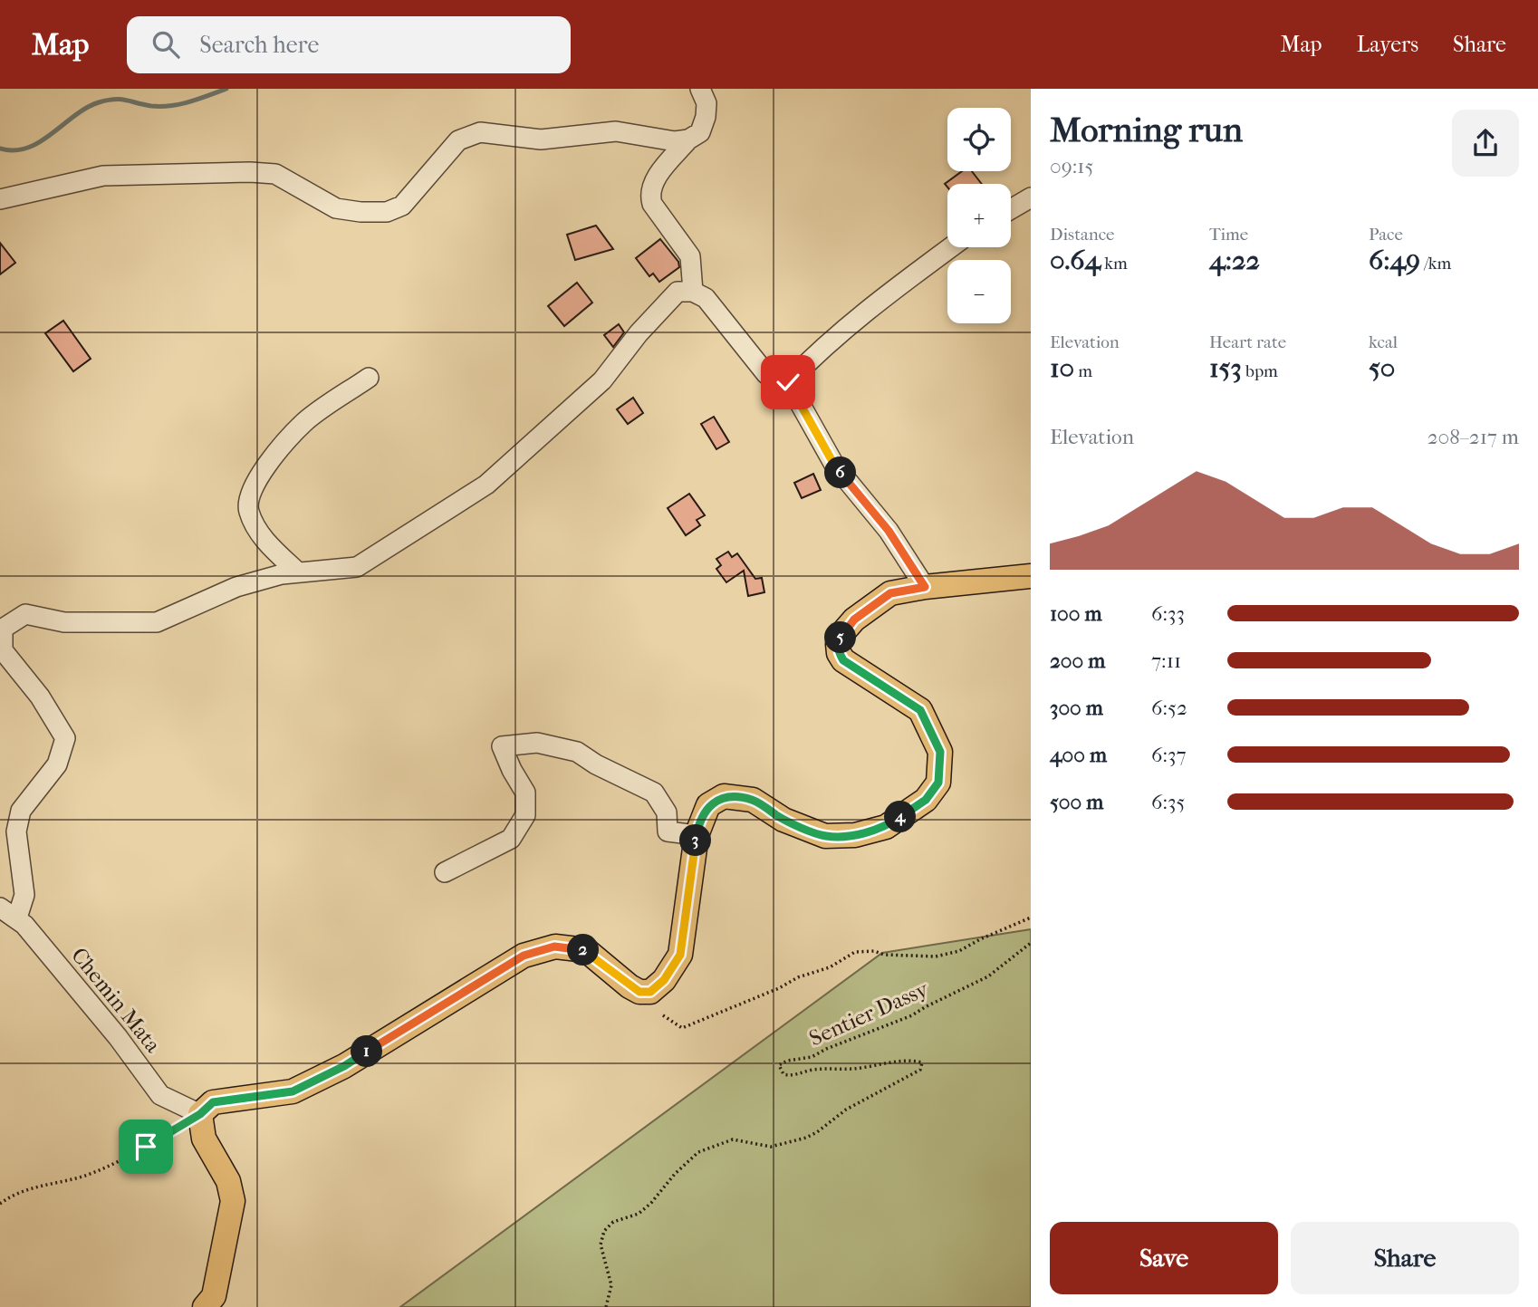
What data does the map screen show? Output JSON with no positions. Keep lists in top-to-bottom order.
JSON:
{
  "streets": {
    "street": ["Chemin Mata"],
    "path": ["Sentier Dassy"]
  },
  "page": {
    "header": "Map",
    "search": "Search here",
    "nav": ["Map", "Layers", "Share"],
    "heading": ["Morning run", "09:15"],
    "map_buttons": ["+", "−"],
    "stats": [
      ["Distance", "0.64 km"],
      ["Time", "4:22"],
      ["Pace", "6:49 /km"],
      ["Elevation", "10 m"],
      ["Heart rate", "153 bpm"],
      ["kcal", "50"]
    ],
    "chart": ["Elevation", "208–217 m"],
    "pins": [
      "6",
      "5",
      "4",
      "3",
      "2",
      "1"
    ],
    "list": [
      {
        "name": "100 m",
        "note": "6:33"
      },
      {
        "name": "200 m",
        "note": "7:11"
      },
      {
        "name": "300 m",
        "note": "6:52"
      },
      {
        "name": "400 m",
        "note": "6:37"
      },
      {
        "name": "500 m",
        "note": "6:35"
      }
    ],
    "buttons": ["Save", "Share"]
  }
}
